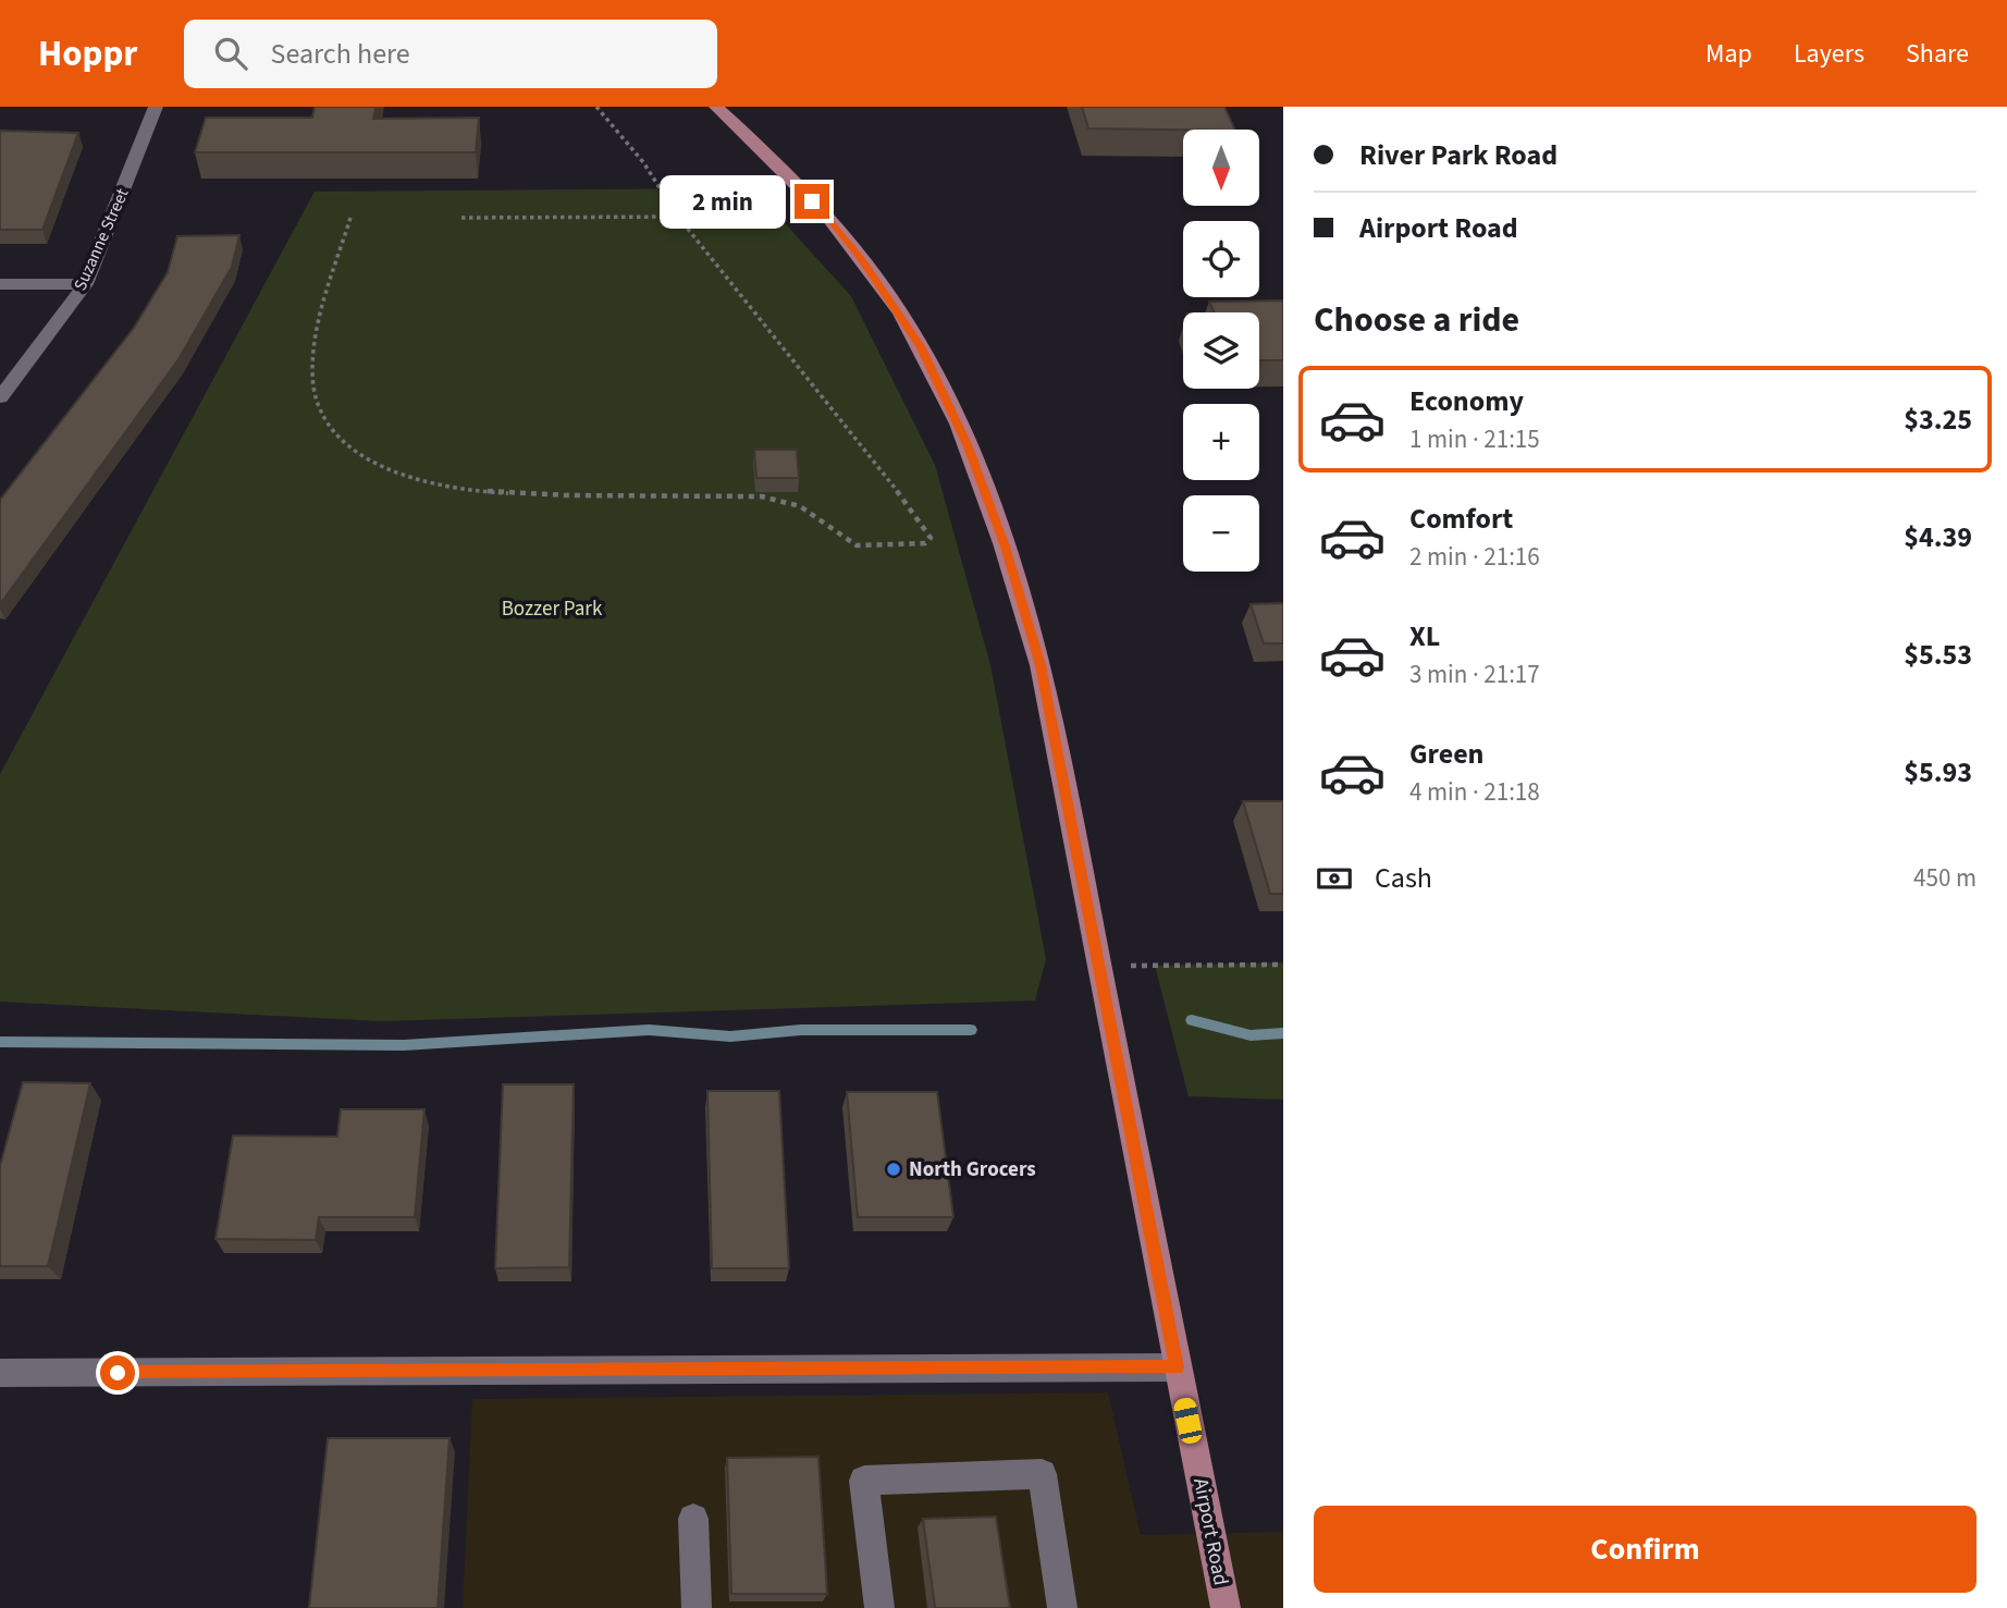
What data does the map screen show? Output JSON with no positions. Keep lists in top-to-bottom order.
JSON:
{
  "streets": {
    "main road": ["Airport Road"],
    "street": ["Suzanne Street"]
  },
  "parks": ["Bozzer Park"],
  "places": ["North Grocers"],
  "north": "bottom",
  "page": {
    "header": "Hoppr",
    "search": "Search here",
    "nav": ["Map", "Layers", "Share"],
    "banner": ["River Park Road", "Airport Road"],
    "map_buttons": ["+", "−"],
    "bubble": "2 min",
    "heading": "Choose a ride",
    "list": [
      {
        "name": "Economy",
        "note": "1 min · 21:15",
        "value": "$3.25"
      },
      {
        "name": "Comfort",
        "note": "2 min · 21:16",
        "value": "$4.39"
      },
      {
        "name": "XL",
        "note": "3 min · 21:17",
        "value": "$5.53"
      },
      {
        "name": "Green",
        "note": "4 min · 21:18",
        "value": "$5.93"
      }
    ],
    "pay": ["Cash", "450 m"],
    "buttons": "Confirm"
  }
}
